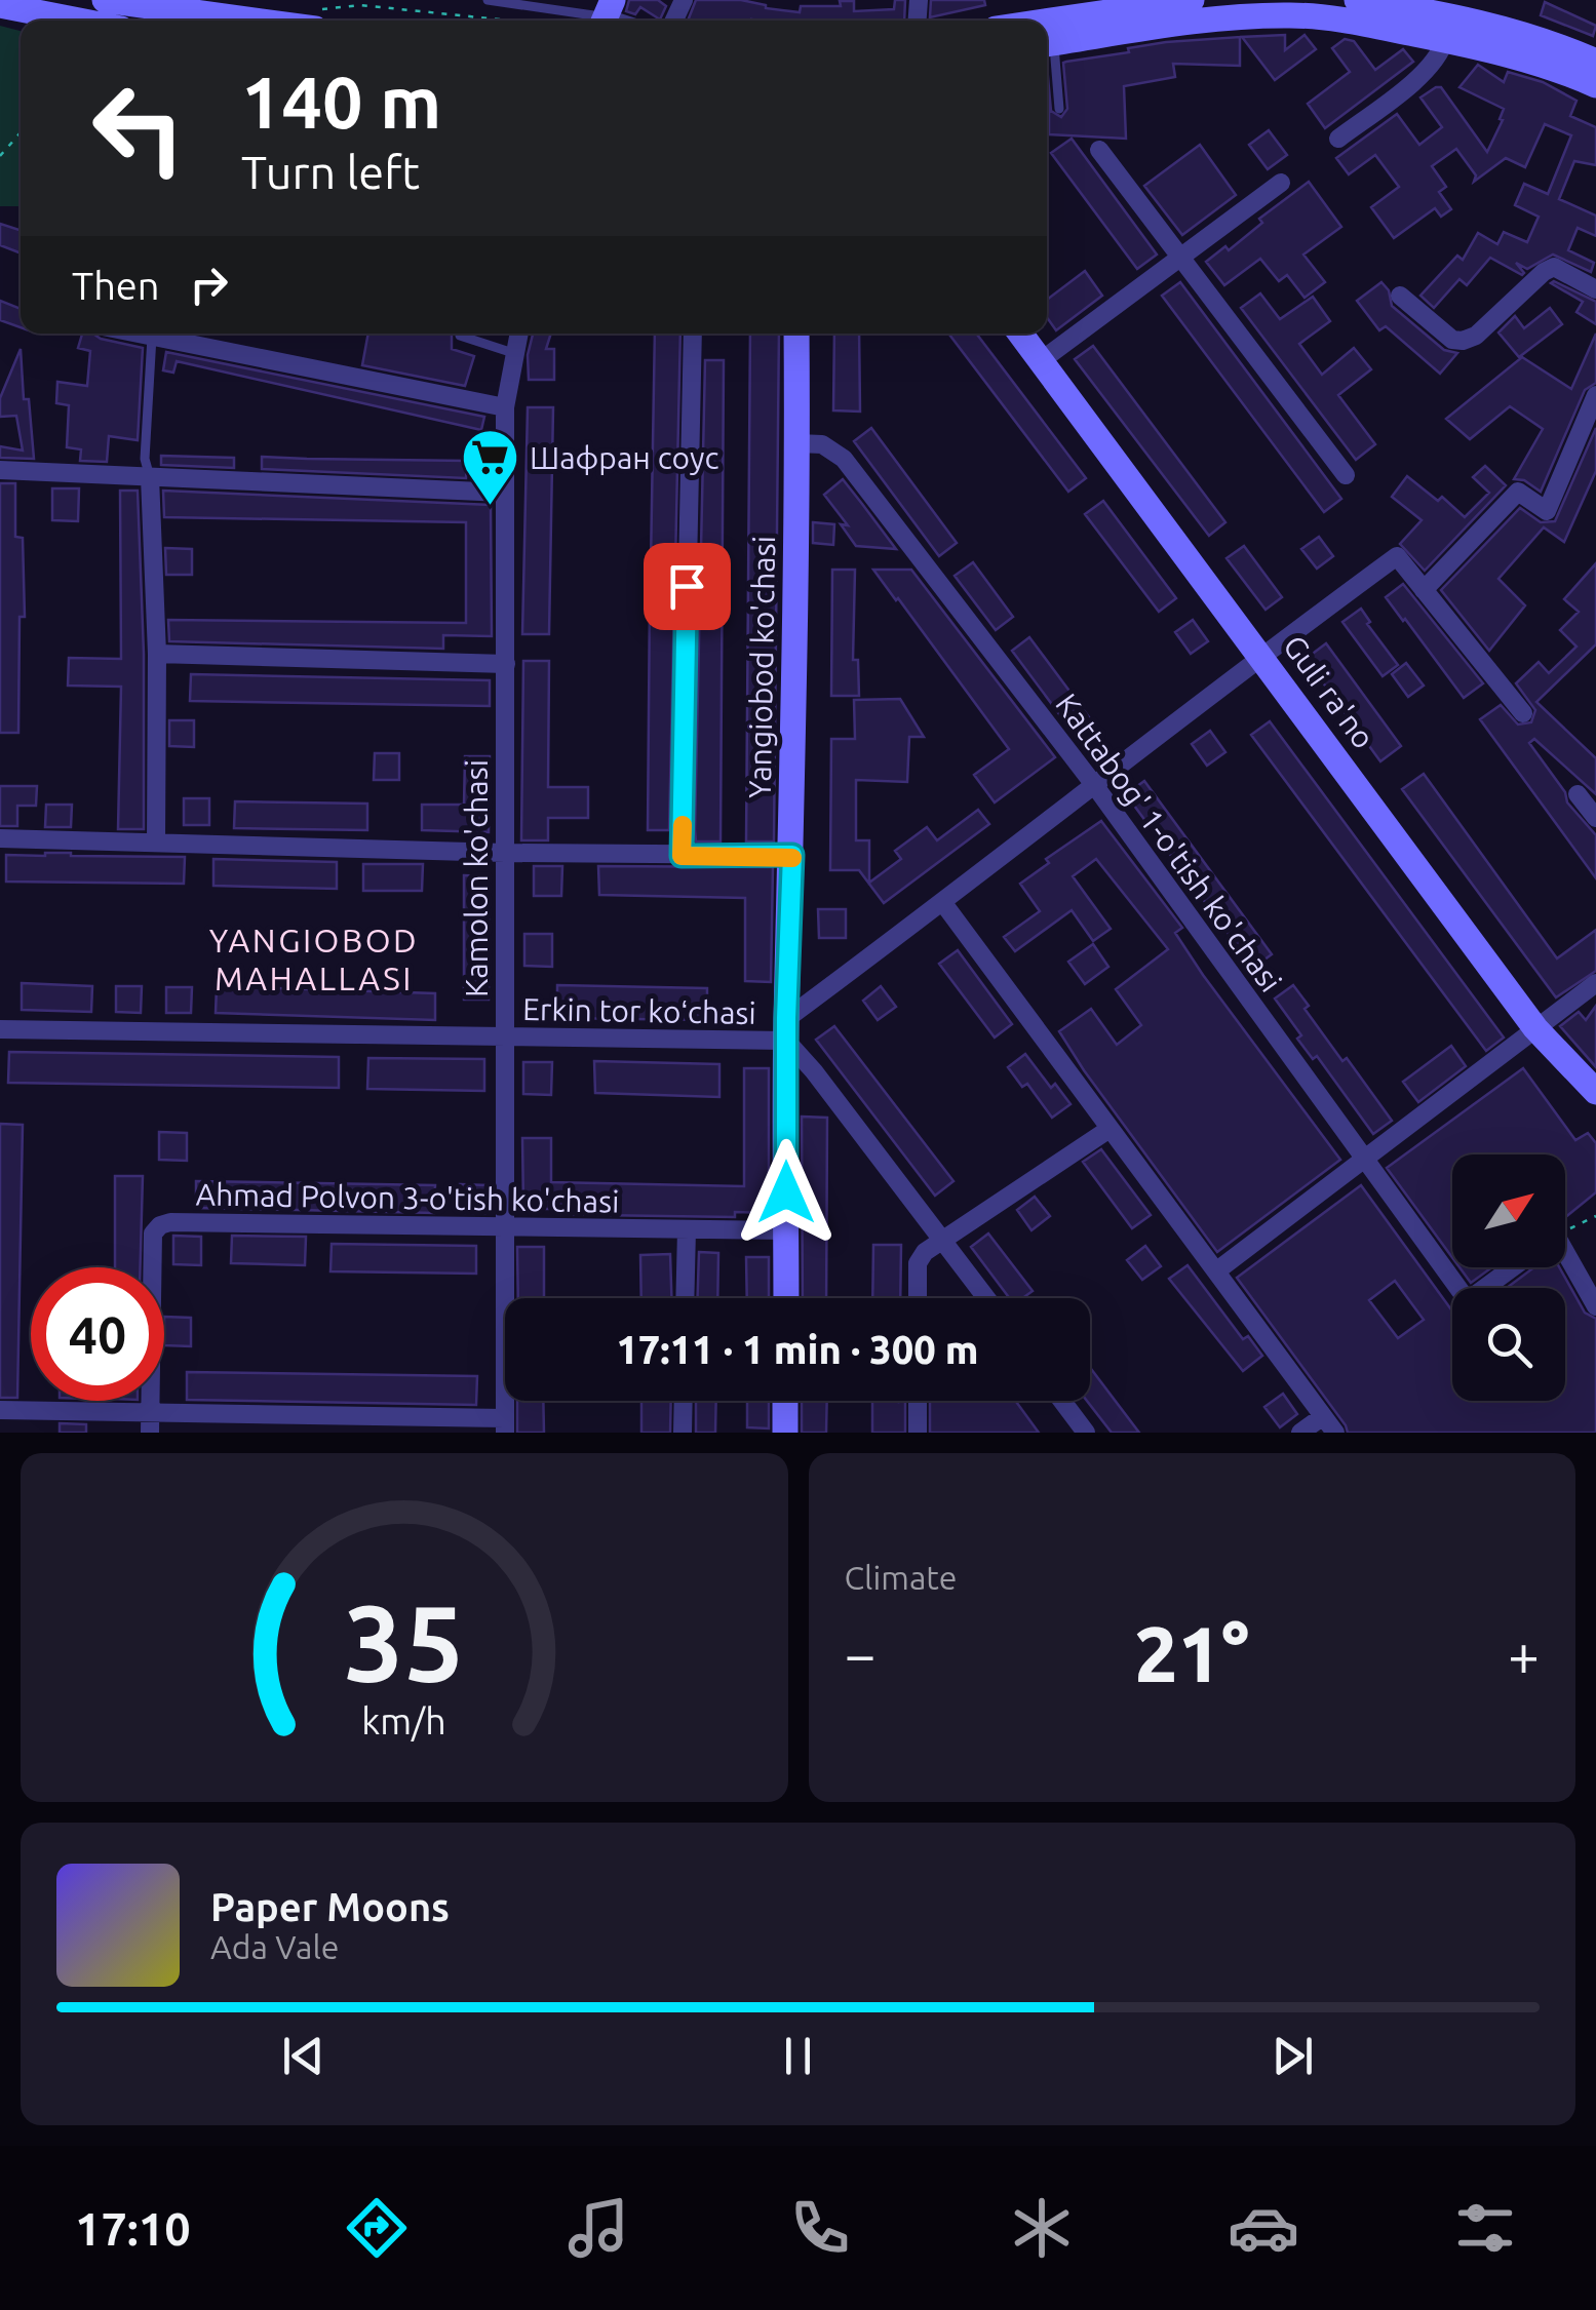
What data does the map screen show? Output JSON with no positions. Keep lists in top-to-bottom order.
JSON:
{
  "streets": {
    "street": [
      "Yangiobod ko'chasi",
      "Guli ra'no",
      "Kattabog' 1-o'tish ko'chasi",
      "Kamolon ko'chasi",
      "Erkin tor koʻchasi",
      "Ahmad Polvon 3-o'tish ko'chasi"
    ]
  },
  "crossings": [
    ["Yangiobod ko'chasi", "Kattabog' 1-o'tish ko'chasi"],
    ["Yangiobod ko'chasi", "Erkin tor koʻchasi"],
    ["Yangiobod ko'chasi", "Ahmad Polvon 3-o'tish ko'chasi"],
    ["Kamolon ko'chasi", "Erkin tor koʻchasi"],
    ["Kamolon ko'chasi", "Ahmad Polvon 3-o'tish ko'chasi"]
  ],
  "districts": ["YANGIOBOD MAHALLASI"],
  "places": {
    "supermarket": ["Шафран соус"]
  },
  "north": "top right",
  "page": {
    "turn": ["140 m", "Turn left"],
    "then": "Then",
    "limit": "40",
    "trip": "17:11 · 1 min · 300 m",
    "tile": "Climate",
    "heat": ["−", "21°", "+"],
    "song": ["Paper Moons", "Ada Vale"],
    "tabs": "17:10",
    "gauge": ["35", "km/h"]
  }
}
